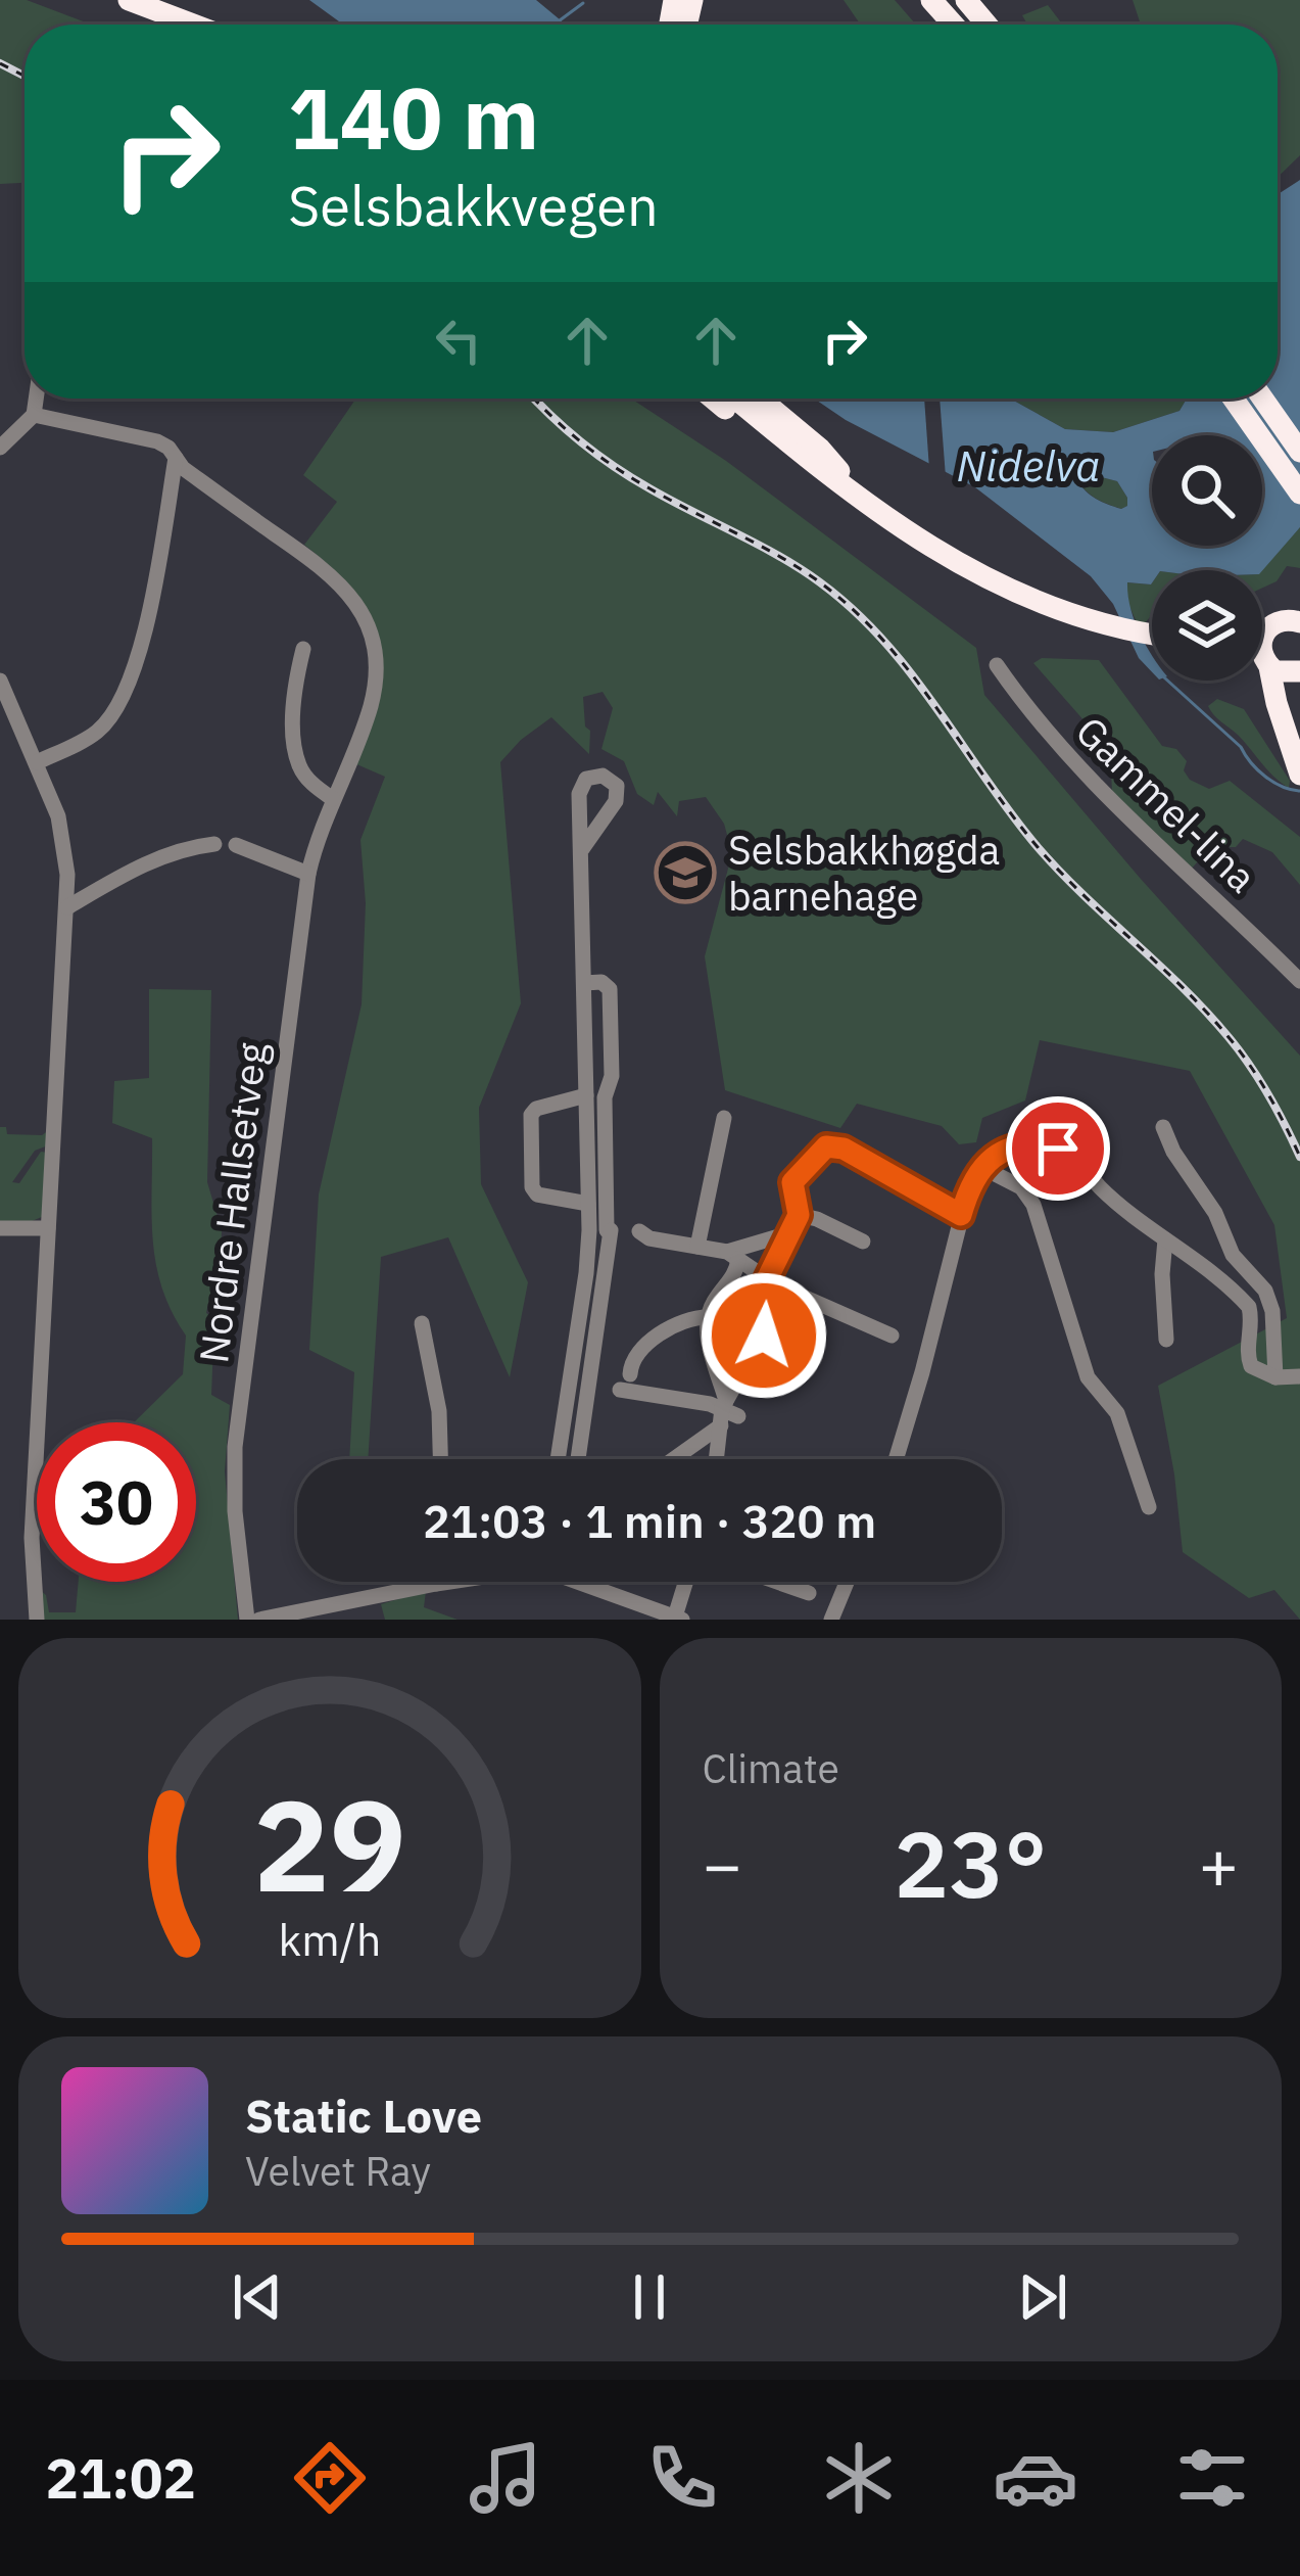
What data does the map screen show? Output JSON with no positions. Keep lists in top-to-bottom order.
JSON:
{
  "streets": {
    "street": ["Gammel-lina", "Nordre Hallsetveg"]
  },
  "water": ["Nidelva"],
  "places": {
    "school or university": ["Selsbakkhøgda barnehage"]
  },
  "page": {
    "turn": ["140 m", "Selsbakkvegen"],
    "limit": "30",
    "trip": "21:03 · 1 min · 320 m",
    "tile": "Climate",
    "heat": ["−", "23°", "+"],
    "song": ["Static Love", "Velvet Ray"],
    "tabs": "21:02",
    "gauge": ["29", "km/h"]
  }
}
